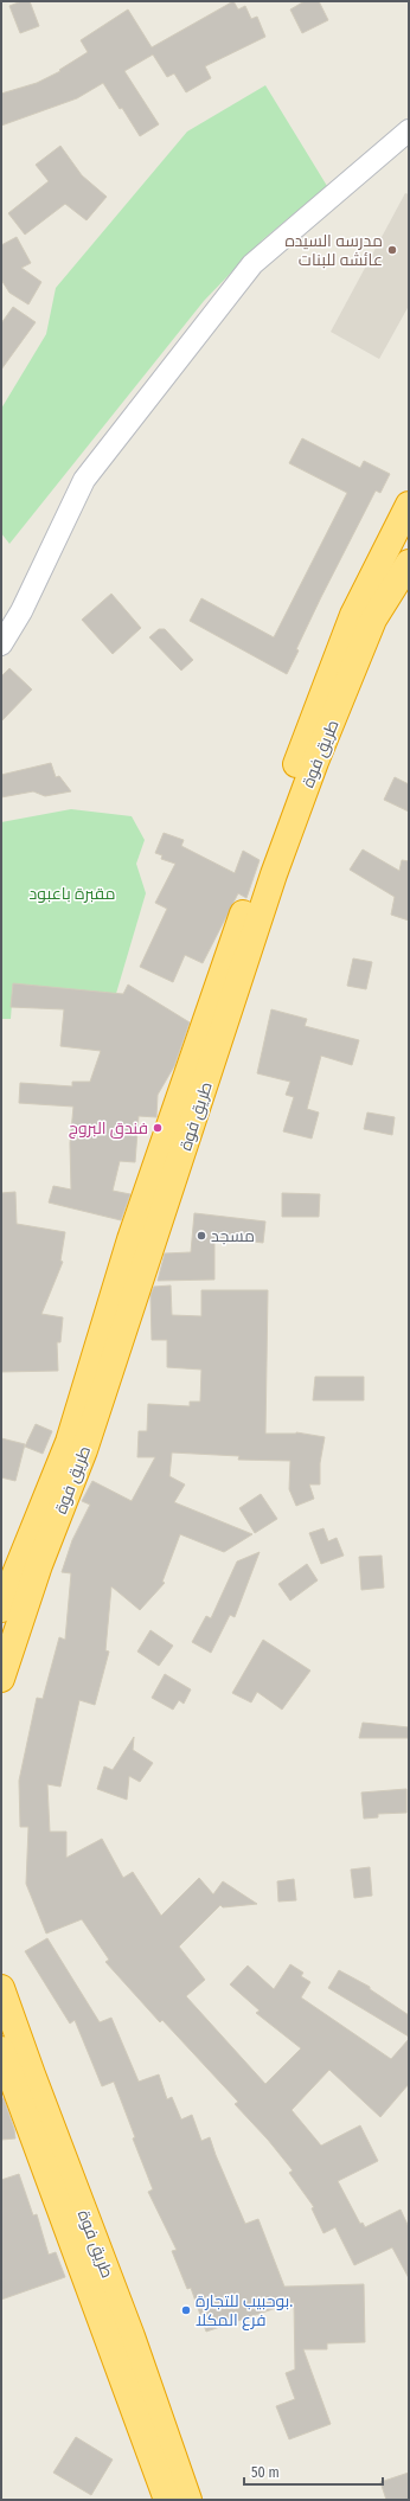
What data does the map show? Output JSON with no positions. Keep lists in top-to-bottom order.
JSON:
{
  "streets": {
    "highway": ["طريق فوة"]
  },
  "parks": ["مقبرة باعبود"],
  "places": [
    "مدرسه السيده عائشه للبنات",
    "فندق البروج",
    "مسجد",
    "بوحبيب للتجارة. فرع المكلا"
  ],
  "scale_bar": "50 m"
}
